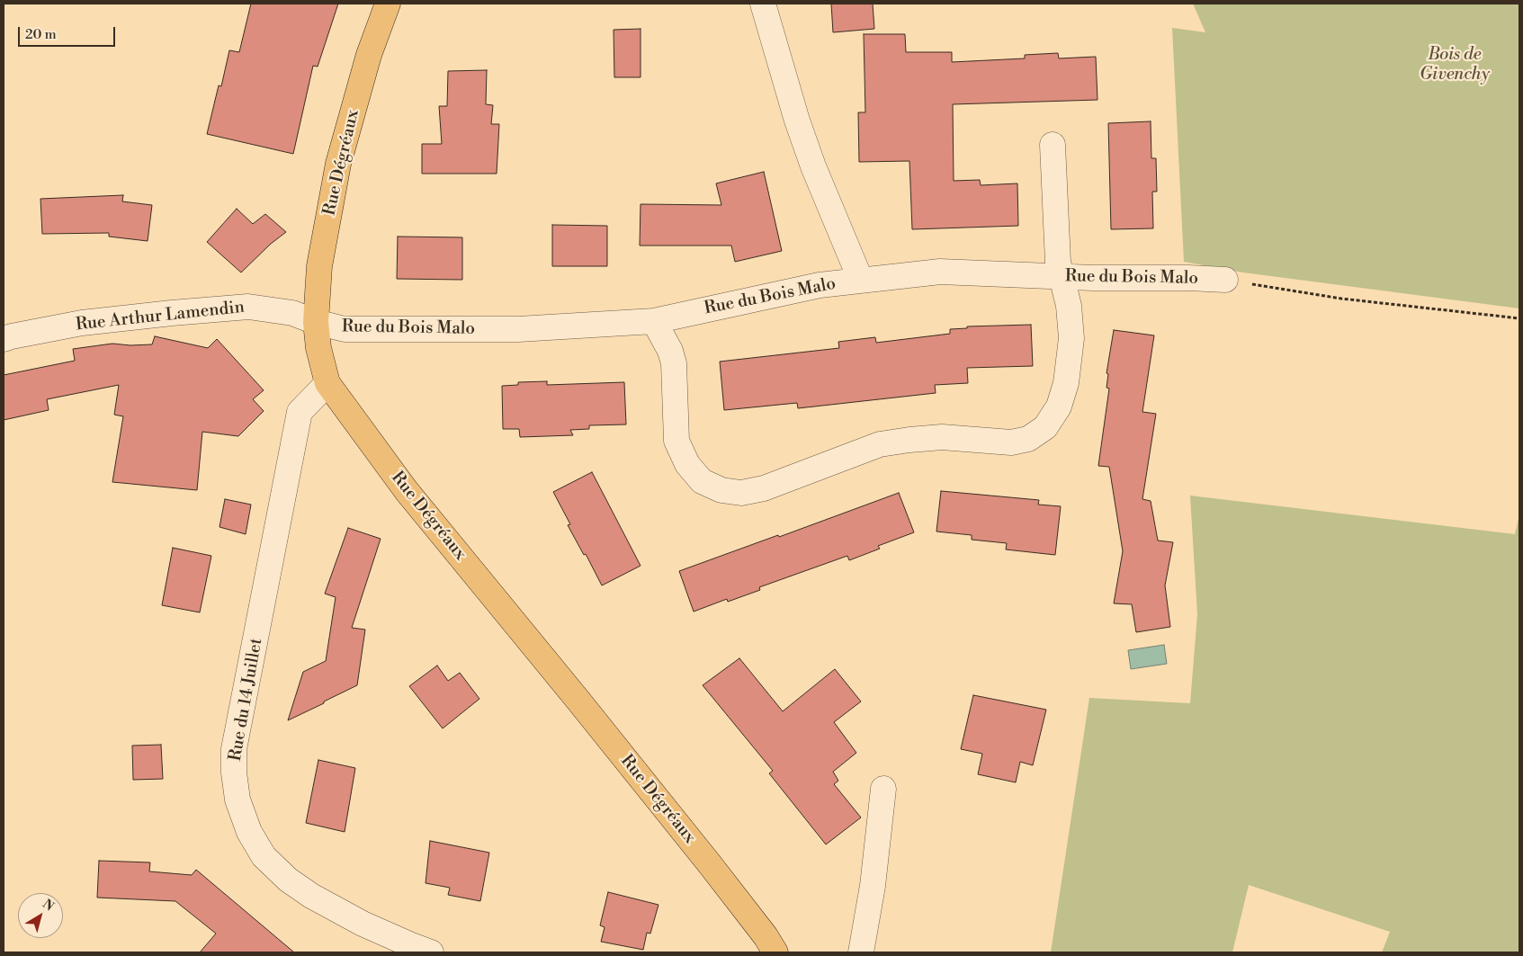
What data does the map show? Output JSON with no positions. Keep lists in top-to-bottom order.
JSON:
{
  "streets": {
    "main road": ["Rue Dégréaux"],
    "street": ["Rue du Bois Malo", "Rue Arthur Lamendin", "Rue du 14 Juillet"]
  },
  "crossings": [
    ["Rue Dégréaux", "Rue du Bois Malo"],
    ["Rue Dégréaux", "Rue Arthur Lamendin"],
    ["Rue Dégréaux", "Rue du 14 Juillet"],
    ["Rue du Bois Malo", "Rue Arthur Lamendin"]
  ],
  "parks": ["Bois de Givenchy"],
  "scale_bar": "20 m",
  "north": "top right"
}
